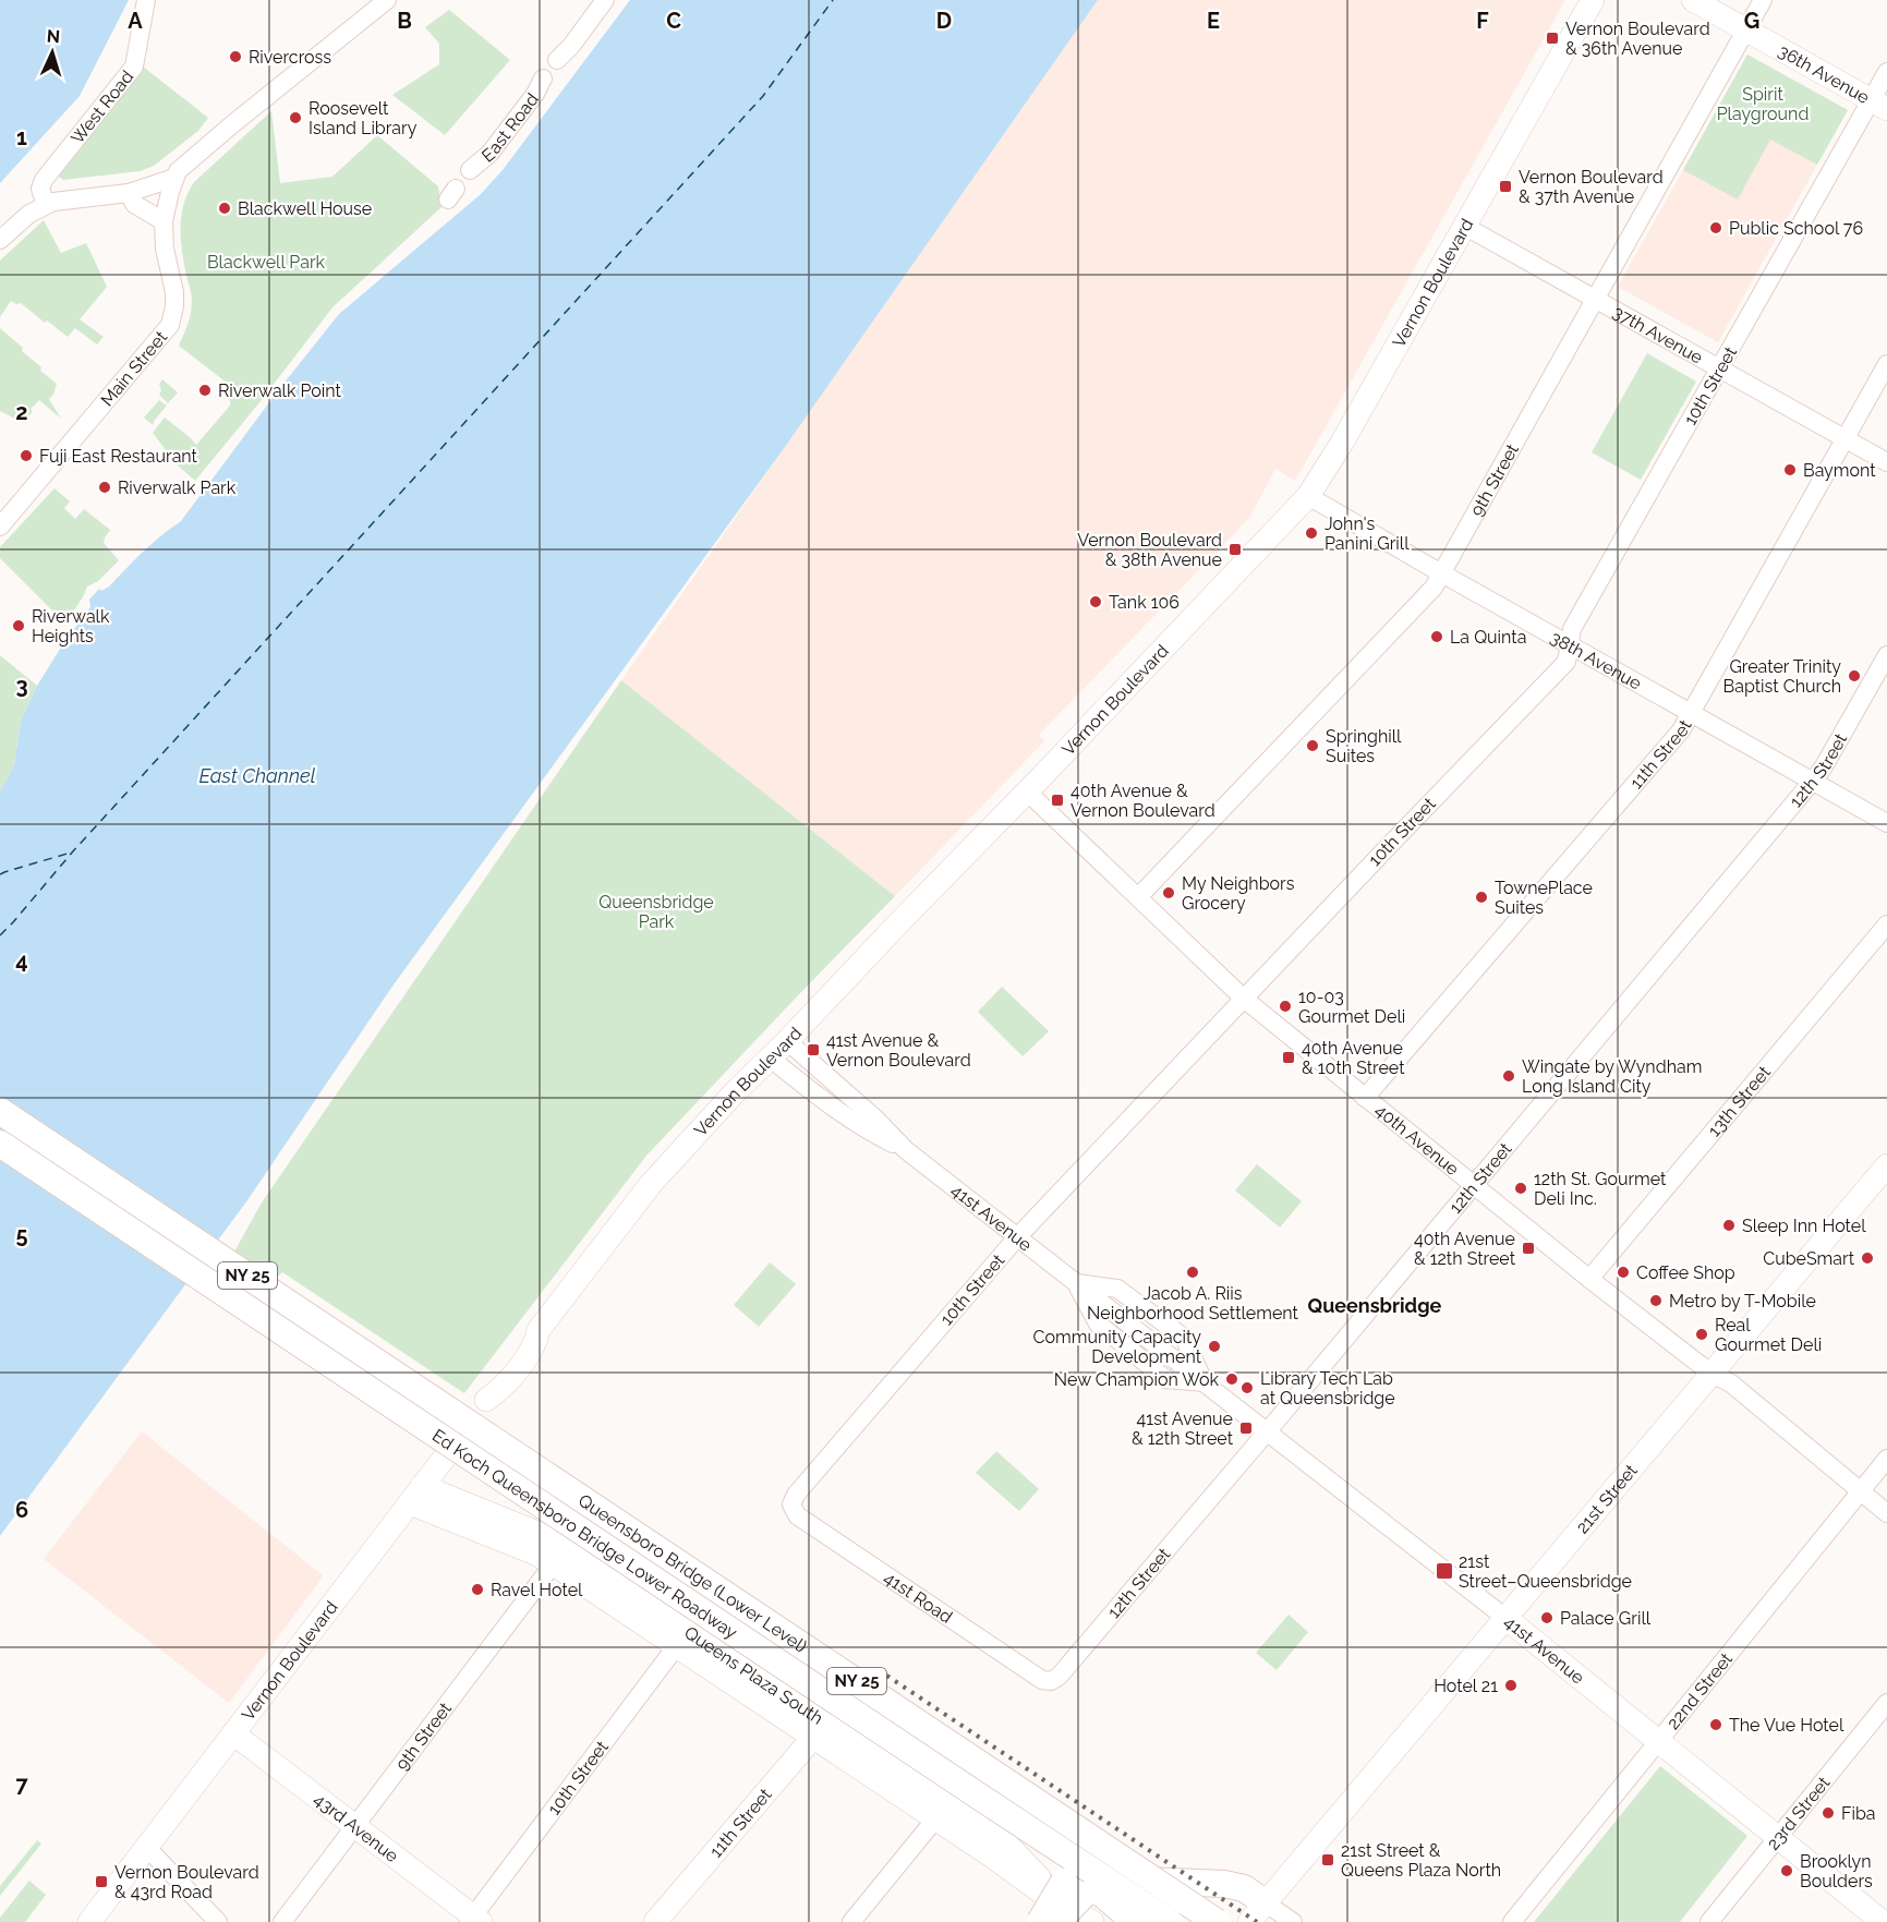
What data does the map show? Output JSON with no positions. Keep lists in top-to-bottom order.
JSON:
{
  "streets": {
    "highway": ["NY 25", "Ed Koch Queensboro Bridge Lower Roadway", "Queensboro Bridge (Lower Level)"],
    "main road": [
      "36th Avenue",
      "Vernon Boulevard",
      "11th Street",
      "41st Avenue",
      "21st Street",
      "Queens Plaza South",
      "43rd Avenue"
    ],
    "street": [
      "West Road",
      "East Road",
      "37th Avenue",
      "Main Street",
      "10th Street",
      "9th Street",
      "38th Avenue",
      "12th Street",
      "13th Street",
      "40th Avenue",
      "41st Road",
      "22nd Street",
      "23rd Street"
    ]
  },
  "crossings": [
    ["36th Avenue", "10th Street"],
    ["36th Avenue", "9th Street"],
    ["Vernon Boulevard", "37th Avenue"],
    ["Vernon Boulevard", "38th Avenue"],
    ["Vernon Boulevard", "40th Avenue"],
    ["Vernon Boulevard", "41st Avenue"],
    ["Vernon Boulevard", "Queens Plaza South"],
    ["Vernon Boulevard", "43rd Avenue"],
    ["37th Avenue", "10th Street"],
    ["37th Avenue", "9th Street"],
    ["37th Avenue", "11th Street"],
    ["10th Street", "38th Avenue"],
    ["10th Street", "40th Avenue"],
    ["10th Street", "41st Avenue"],
    ["10th Street", "41st Road"],
    ["10th Street", "Queens Plaza South"],
    ["10th Street", "43rd Avenue"],
    ["9th Street", "38th Avenue"],
    ["9th Street", "40th Avenue"],
    ["9th Street", "Queens Plaza South"],
    ["9th Street", "43rd Avenue"],
    ["38th Avenue", "11th Street"],
    ["38th Avenue", "12th Street"],
    ["11th Street", "40th Avenue"],
    ["11th Street", "Queens Plaza South"],
    ["12th Street", "40th Avenue"],
    ["12th Street", "41st Avenue"],
    ["12th Street", "41st Road"],
    ["13th Street", "40th Avenue"],
    ["40th Avenue", "21st Street"],
    ["40th Avenue", "22nd Street"],
    ["41st Avenue", "21st Street"],
    ["41st Avenue", "22nd Street"],
    ["41st Avenue", "23rd Street"],
    ["NY 25", "Queensboro Bridge (Lower Level)"]
  ],
  "districts": ["Queensbridge"],
  "water": ["East Channel"],
  "parks": ["Spirit Playground", "Blackwell Park", "Queensbridge Park"],
  "places": {
    "transit": [
      "Vernon Boulevard & 36th Avenue",
      "Vernon Boulevard & 37th Avenue",
      "Vernon Boulevard & 38th Avenue",
      "40th Avenue & Vernon Boulevard",
      "41st Avenue & Vernon Boulevard",
      "40th Avenue & 10th Street",
      "40th Avenue & 12th Street",
      "41st Avenue & 12th Street",
      "21st Street–Queensbridge",
      "21st Street & Queens Plaza North",
      "Vernon Boulevard & 43rd Road"
    ],
    "other": [
      "Rivercross",
      "Roosevelt Island Library",
      "Blackwell House",
      "Public School 76",
      "Riverwalk Point",
      "Fuji East Restaurant",
      "Baymont",
      "Riverwalk Park",
      "John's Panini Grill",
      "Tank 106",
      "Riverwalk Heights",
      "La Quinta",
      "Greater Trinity Baptist Church",
      "Springhill Suites",
      "My Neighbors Grocery",
      "TownePlace Suites",
      "10-03 Gourmet Deli",
      "Wingate by Wyndham Long Island City",
      "12th St. Gourmet Deli Inc.",
      "Sleep Inn Hotel",
      "CubeSmart",
      "Jacob A. Riis Neighborhood Settlement",
      "Coffee Shop",
      "Metro by T-Mobile",
      "Real Gourmet Deli",
      "Community Capacity Development",
      "New Champion Wok",
      "Library Tech Lab at Queensbridge",
      "Ravel Hotel",
      "Palace Grill",
      "Hotel 21",
      "The Vue Hotel",
      "Fiba",
      "Brooklyn Boulders"
    ]
  },
  "north": "top",
  "grid": {
    "columns": [
      "A",
      "B",
      "C",
      "D",
      "E",
      "F",
      "G"
    ],
    "rows": [
      "1",
      "2",
      "3",
      "4",
      "5",
      "6",
      "7"
    ]
  }
}
